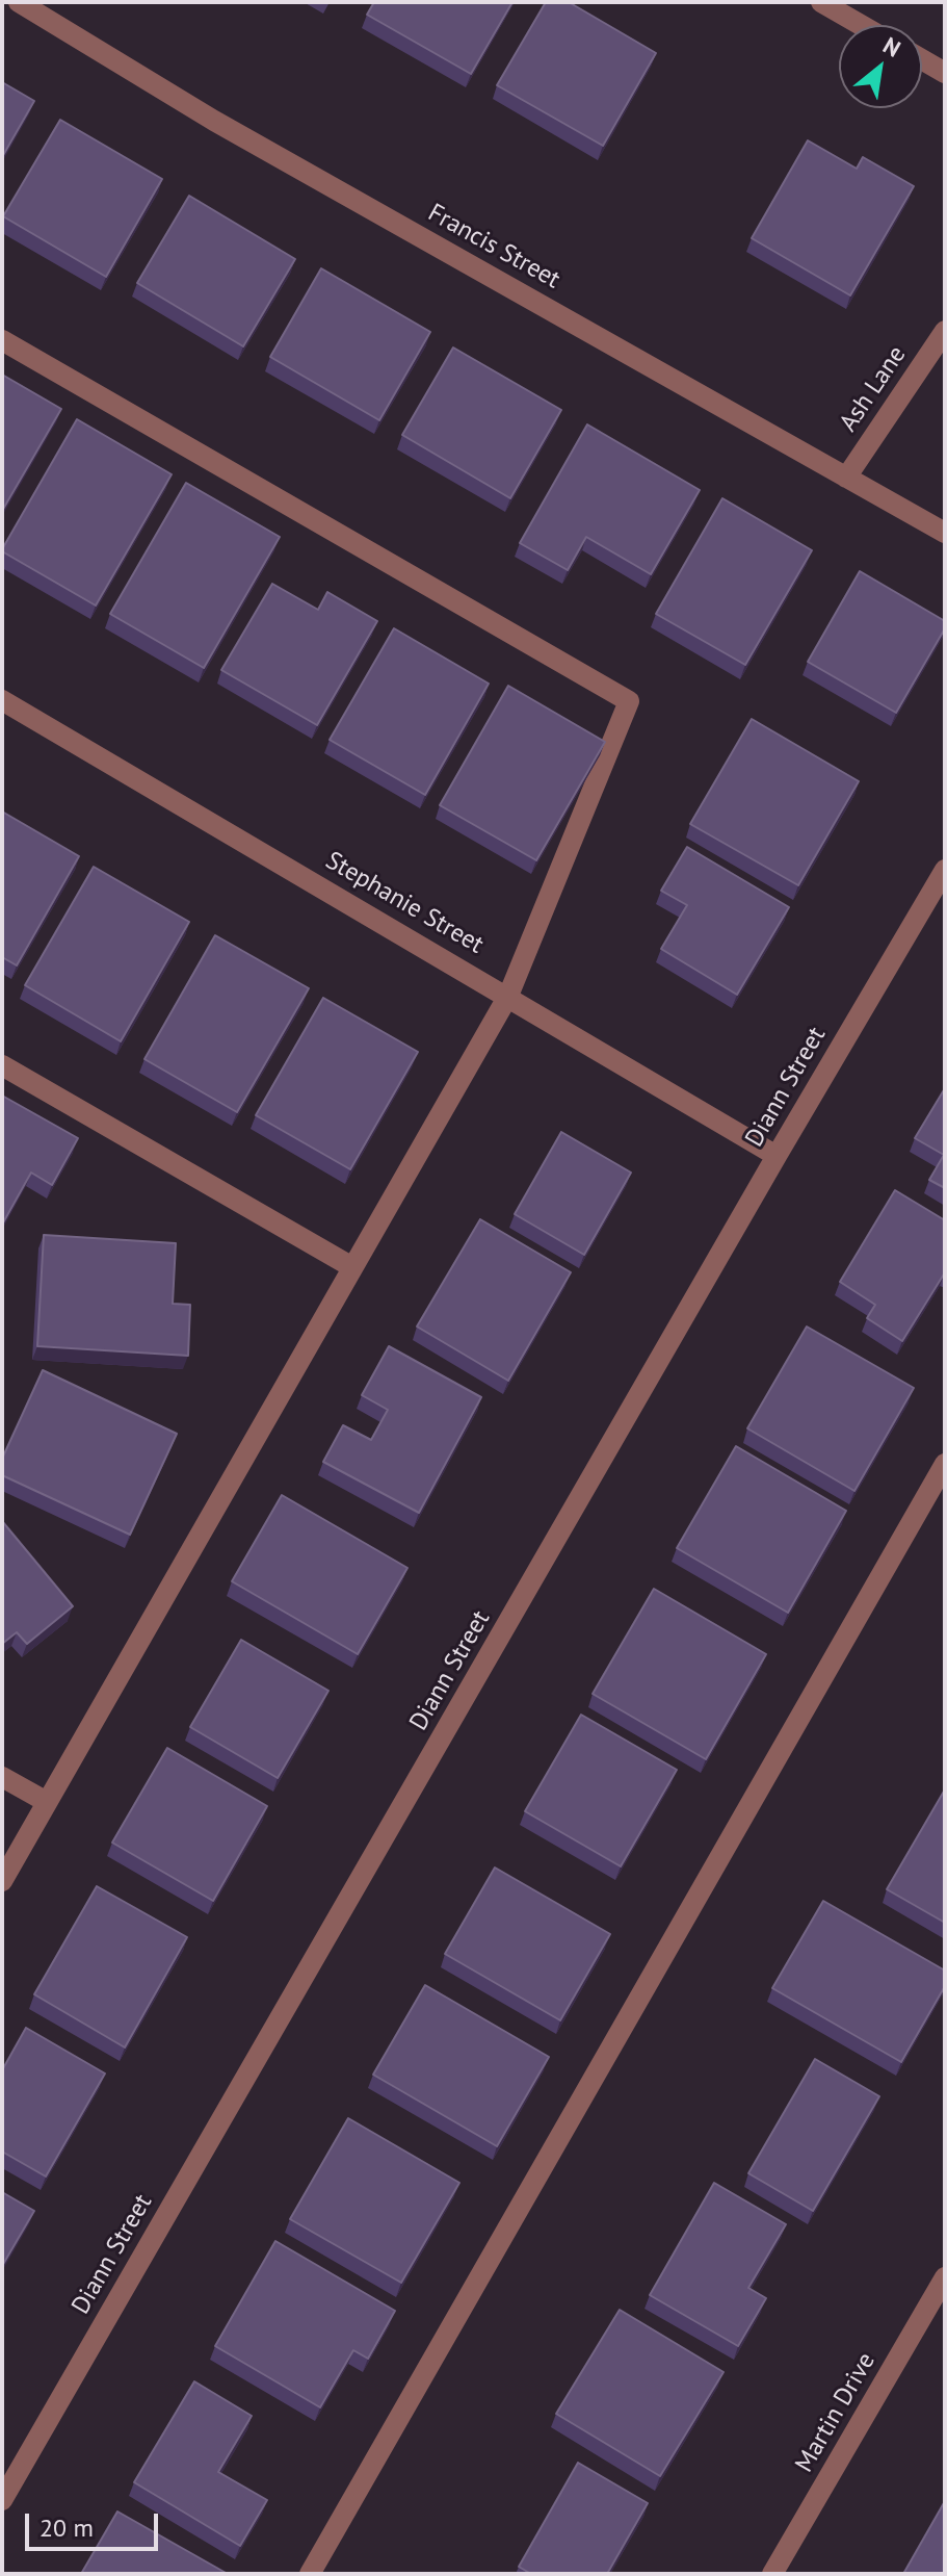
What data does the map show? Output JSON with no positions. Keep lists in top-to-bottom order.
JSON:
{
  "streets": {
    "street": [
      "Francis Street",
      "Ash Lane",
      "Stephanie Street",
      "Diann Street",
      "Martin Drive"
    ]
  },
  "crossings": [
    ["Francis Street", "Ash Lane"],
    ["Stephanie Street", "Diann Street"]
  ],
  "scale_bar": "20 m",
  "north": "top right"
}
